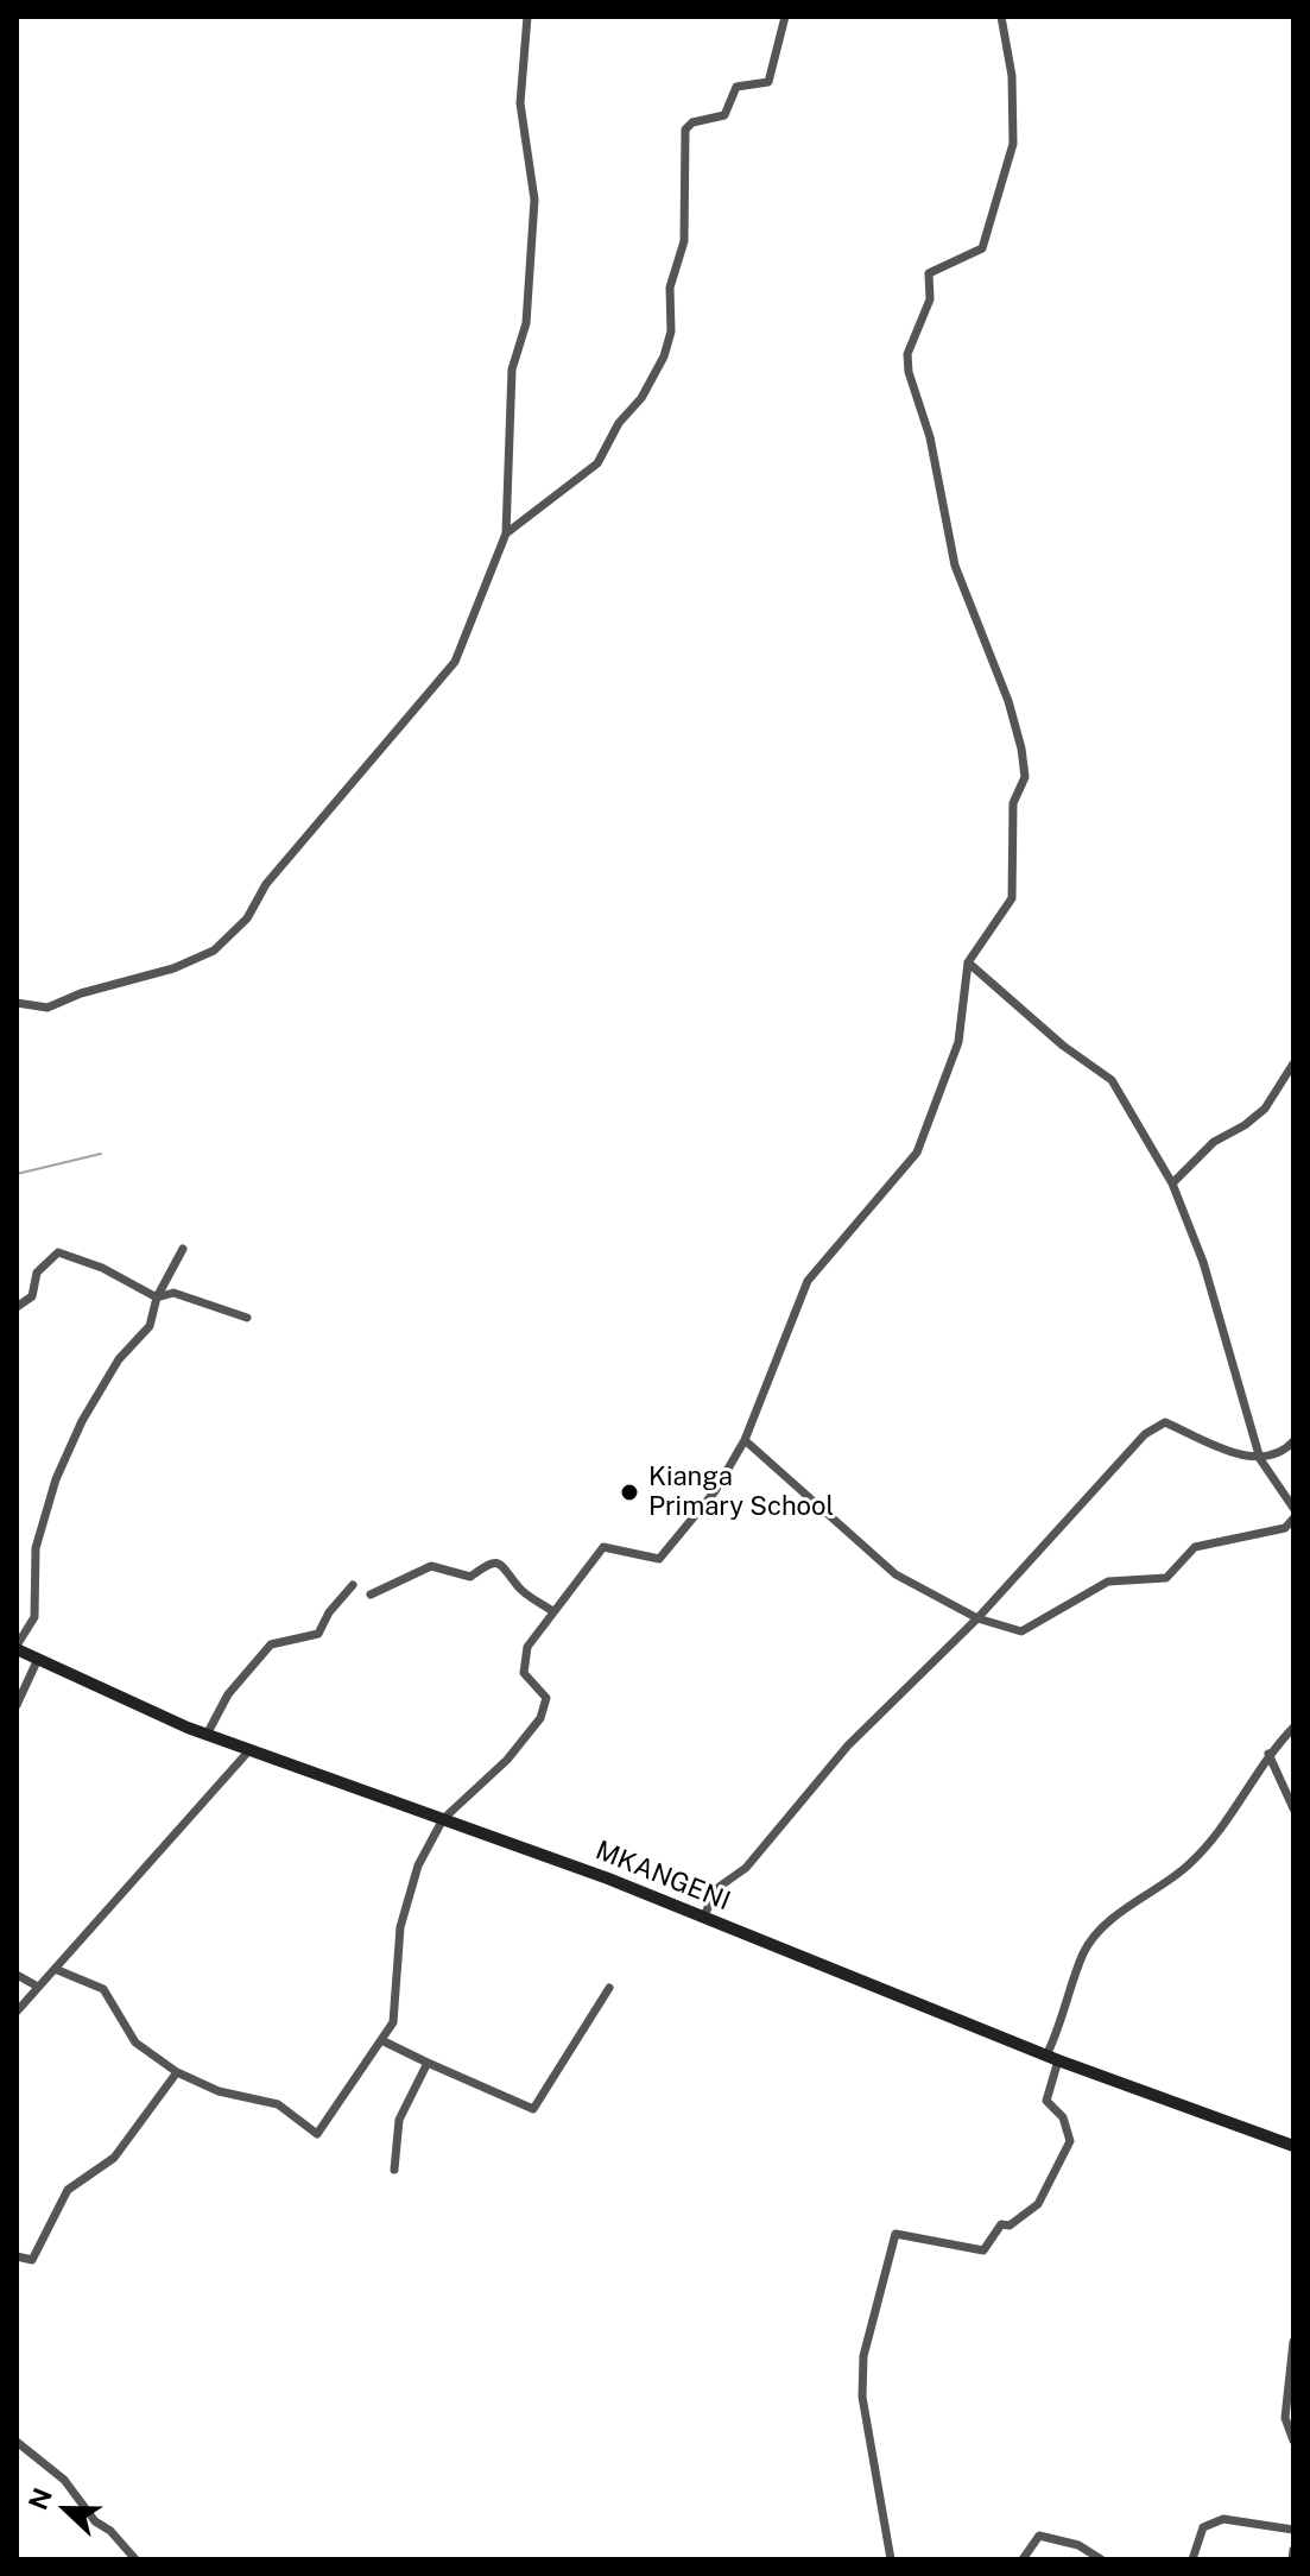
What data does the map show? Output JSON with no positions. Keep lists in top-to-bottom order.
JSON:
{
  "streets": {
    "street": ["MKANGENI"]
  },
  "places": ["Kianga Primary School"],
  "north": "left"
}
